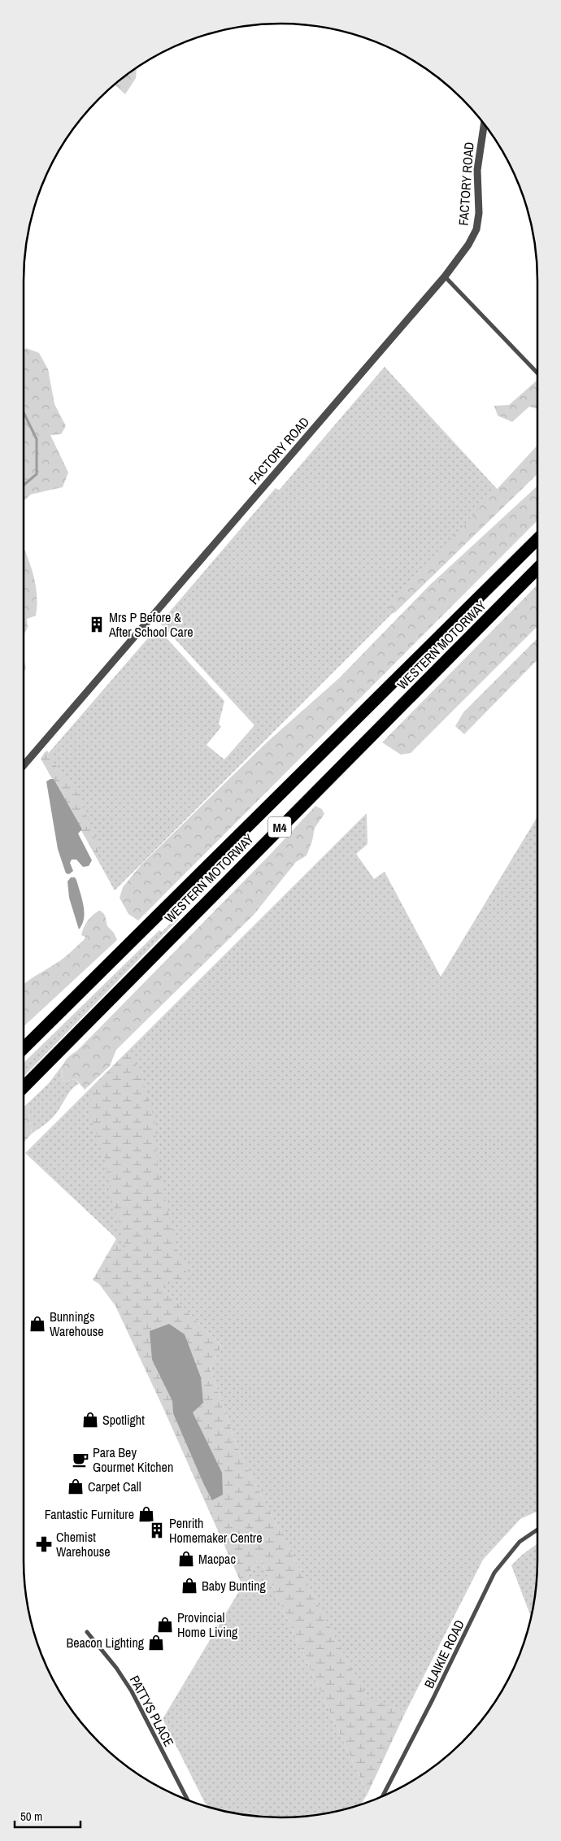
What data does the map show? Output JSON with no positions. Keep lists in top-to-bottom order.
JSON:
{
  "streets": {
    "highway": ["WESTERN MOTORWAY", "M4"],
    "street": ["FACTORY ROAD", "BLAIKIE ROAD", "PATTYS PLACE"]
  },
  "places": {
    "building": ["Mrs P Before & After School Care", "Penrith Homemaker Centre"],
    "shop": [
      "Bunnings Warehouse",
      "Spotlight",
      "Carpet Call",
      "Fantastic Furniture",
      "Macpac",
      "Baby Bunting",
      "Provincial Home Living",
      "Beacon Lighting"
    ],
    "cafe": ["Para Bey Gourmet Kitchen"],
    "pharmacy": ["Chemist Warehouse"]
  },
  "scale_bar": "50 m"
}
